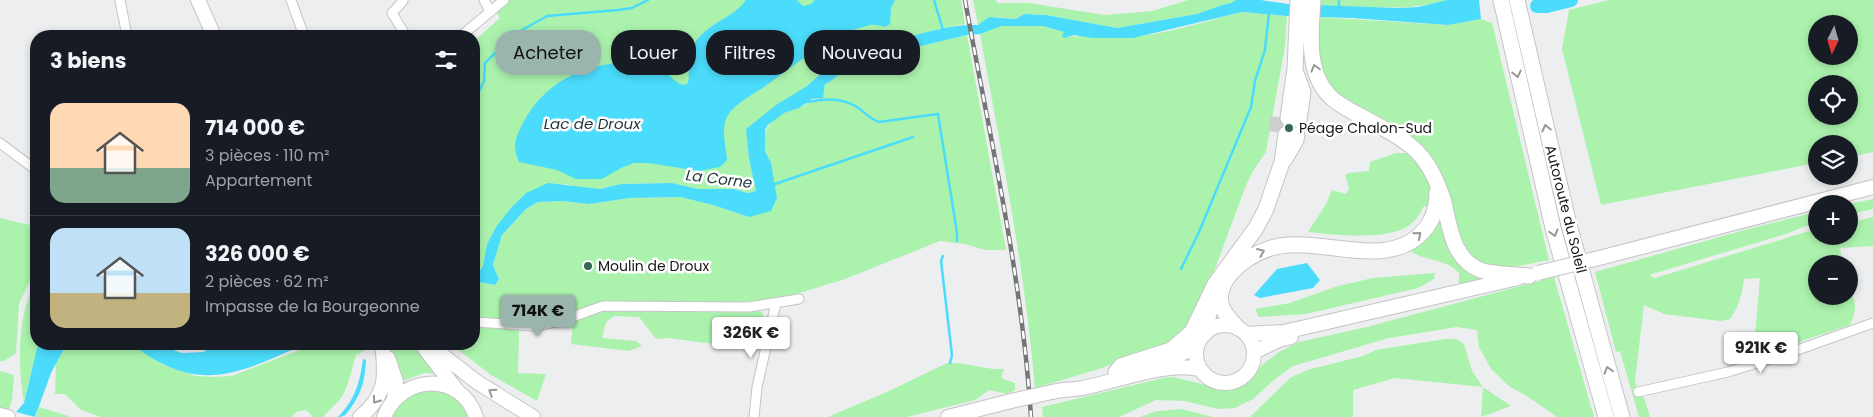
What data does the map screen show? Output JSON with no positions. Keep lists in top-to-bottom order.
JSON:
{
  "streets": {
    "highway": ["Autoroute du Soleil"]
  },
  "water": ["Lac de Droux", "La Corne"],
  "places": ["Péage Chalon-Sud", "Moulin de Droux"],
  "north": "bottom",
  "page": {
    "map_buttons": ["+", "−"],
    "chip": [
      "Acheter",
      "Louer",
      "Filtres",
      "Nouveau"
    ],
    "heading": "3 biens",
    "list": [
      {
        "name": "714 000 €",
        "note": "3 pièces · 110 m² · Appartement"
      },
      {
        "name": "326 000 €",
        "note": "2 pièces · 62 m² · Impasse de la Bourgeonne"
      }
    ],
    "price": ["714K €", "326K €", "921K €"]
  }
}
